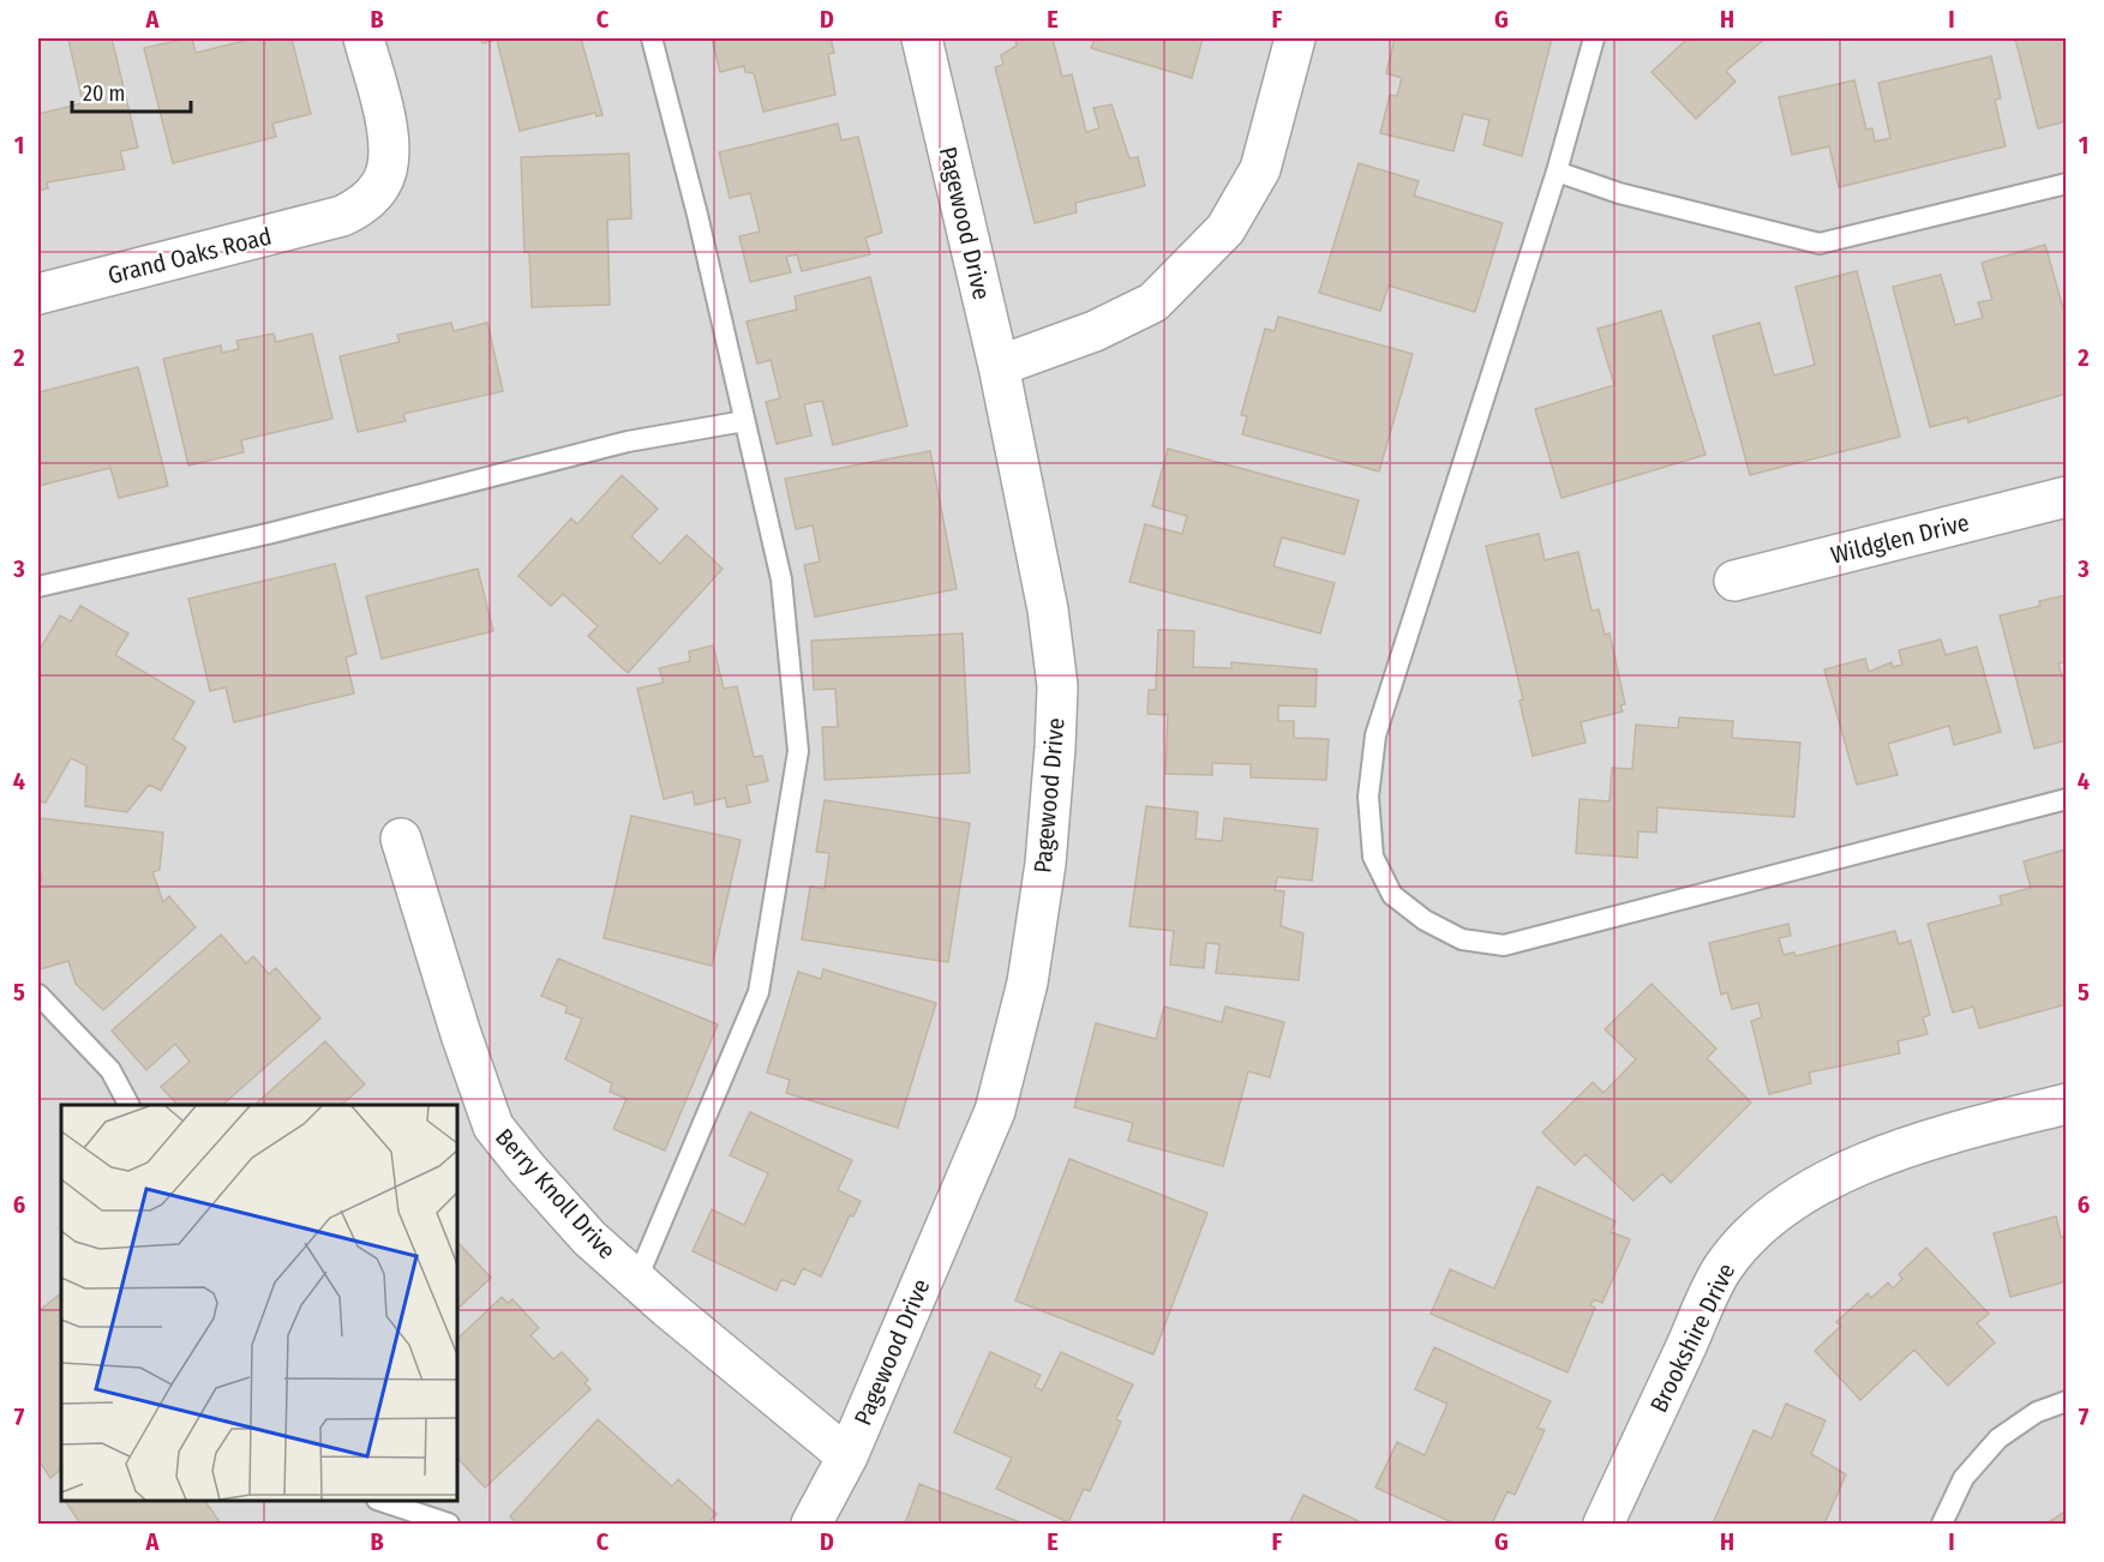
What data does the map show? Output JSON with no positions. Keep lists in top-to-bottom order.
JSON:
{
  "streets": {
    "street": [
      "Pagewood Drive",
      "Grand Oaks Road",
      "Wildglen Drive",
      "Berry Knoll Drive",
      "Brookshire Drive"
    ]
  },
  "crossings": [
    ["Pagewood Drive", "Berry Knoll Drive"]
  ],
  "scale_bar": "20 m",
  "grid": {
    "columns": [
      "A",
      "B",
      "C",
      "D",
      "E",
      "F",
      "G",
      "H",
      "I"
    ],
    "rows": [
      "1",
      "2",
      "3",
      "4",
      "5",
      "6",
      "7"
    ]
  }
}
